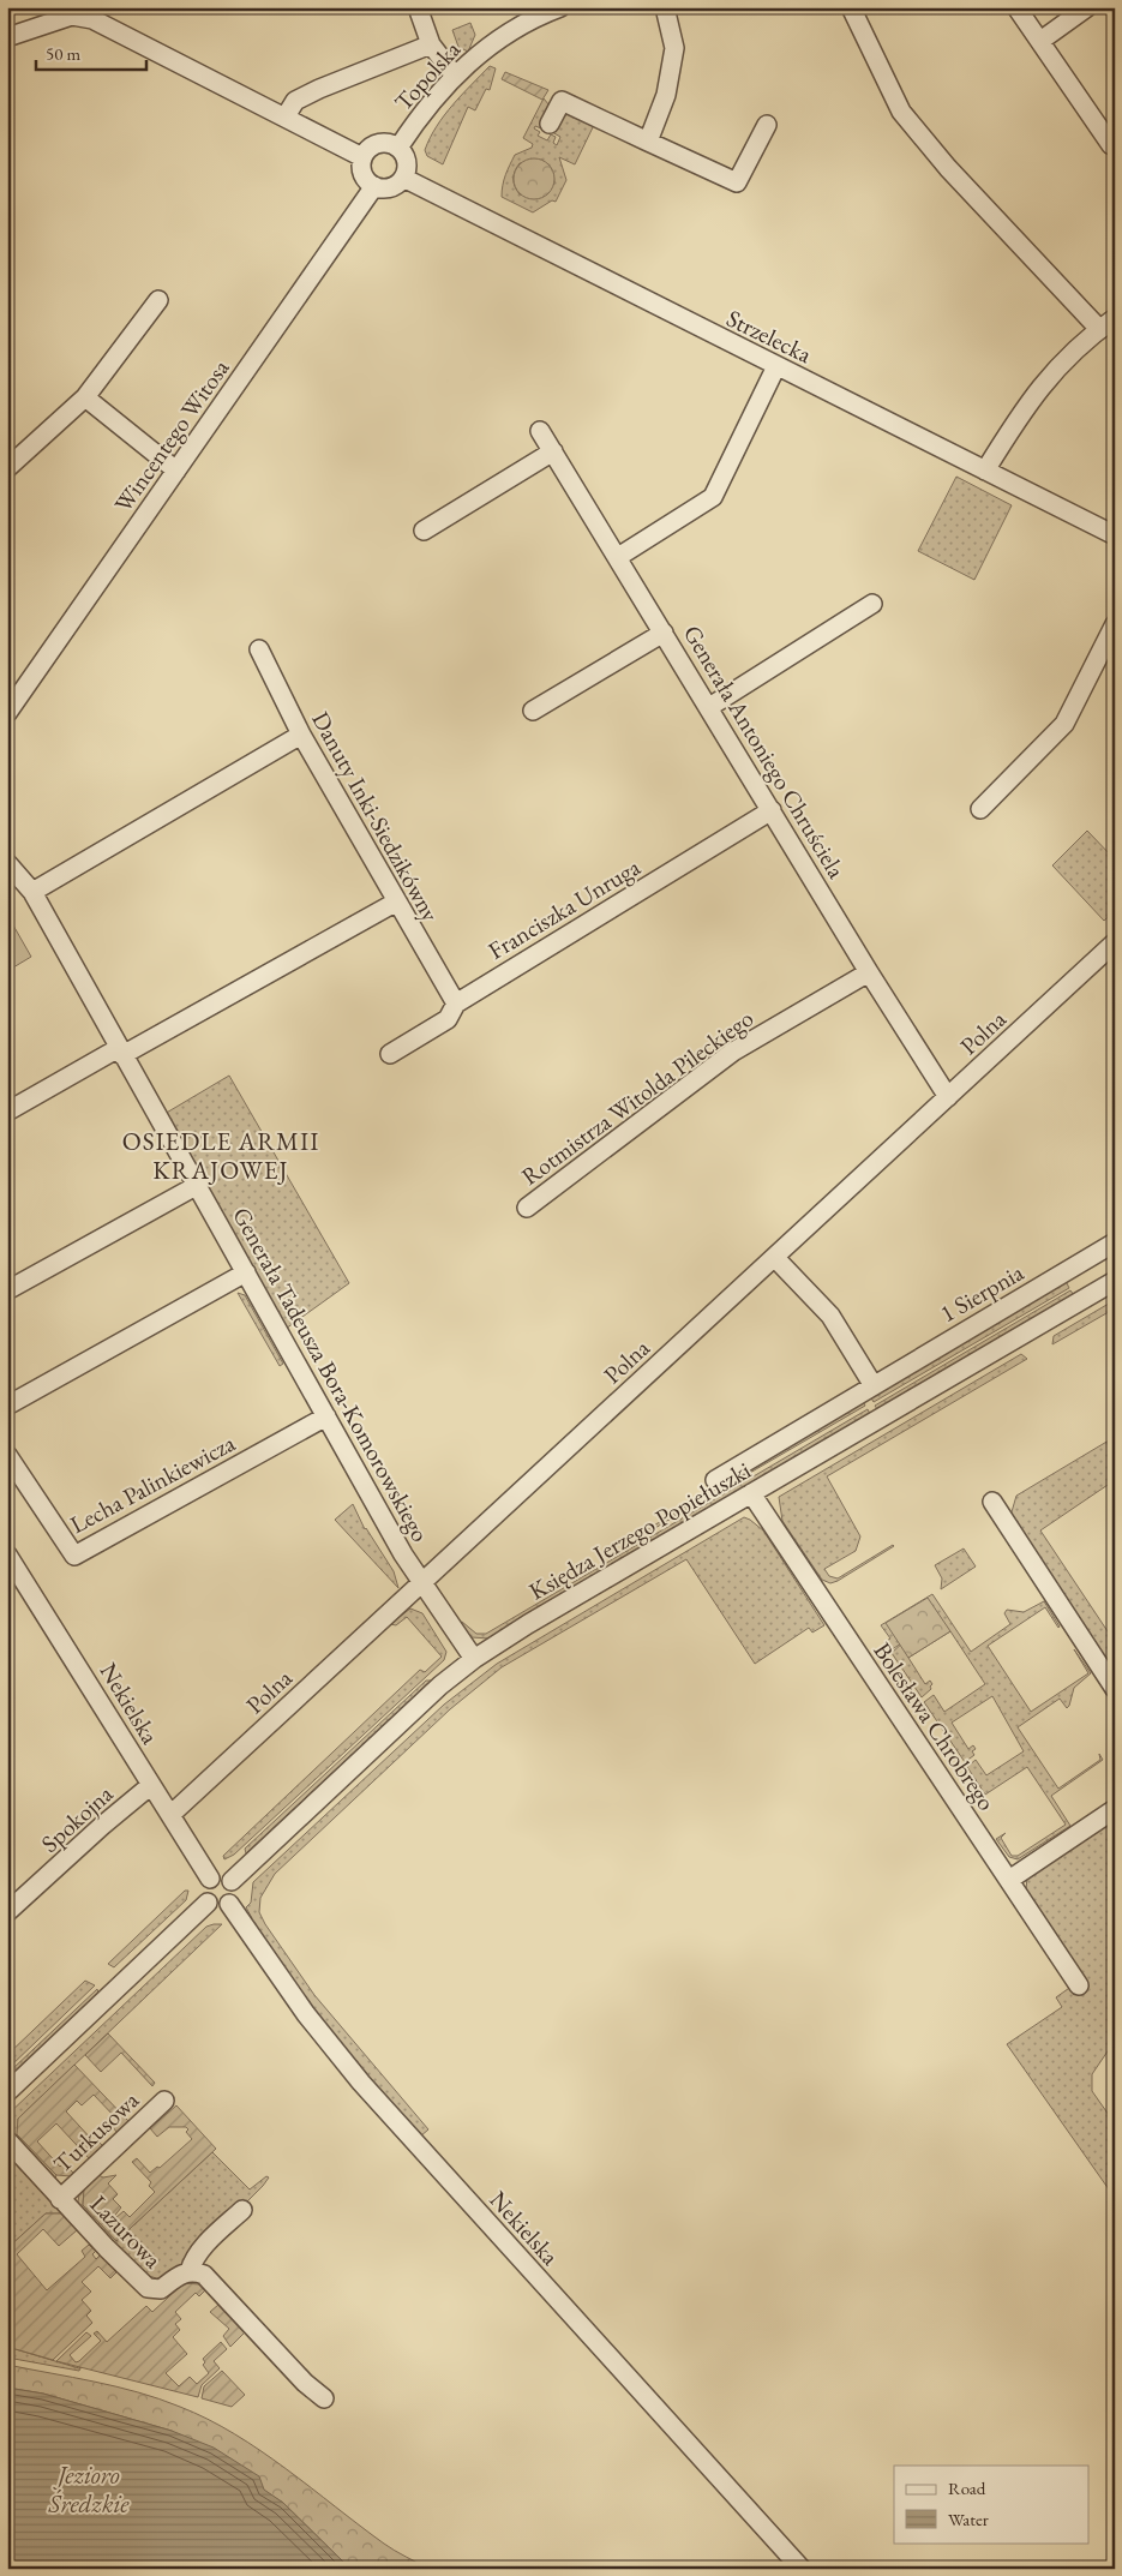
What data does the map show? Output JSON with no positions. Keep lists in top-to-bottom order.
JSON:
{
  "streets": {
    "street": [
      "Topolska",
      "Strzelecka",
      "Wincentego Witosa",
      "Generała Antoniego Chruściela",
      "Danuty Inki-Siedzikówny",
      "Franciszka Unruga",
      "Polna",
      "Rotmistrza Witolda Pileckiego",
      "1 Sierpnia",
      "Generała Tadeusza Bora-Komorowskiego",
      "Lecha Palinkiewicza",
      "Księdza Jerzego Popiełuszki",
      "Nekielska",
      "Bolesława Chrobrego",
      "Spokojna",
      "Turkusowa",
      "Lazurowa"
    ]
  },
  "crossings": [
    ["Topolska", "Strzelecka"],
    ["Topolska", "Wincentego Witosa"],
    ["Strzelecka", "Wincentego Witosa"],
    ["Generała Antoniego Chruściela", "Franciszka Unruga"],
    ["Generała Antoniego Chruściela", "Polna"],
    ["Generała Antoniego Chruściela", "Rotmistrza Witolda Pileckiego"],
    ["Danuty Inki-Siedzikówny", "Franciszka Unruga"],
    ["Polna", "Generała Tadeusza Bora-Komorowskiego"],
    ["Polna", "Nekielska"],
    ["Generała Tadeusza Bora-Komorowskiego", "Lecha Palinkiewicza"],
    ["Generała Tadeusza Bora-Komorowskiego", "Księdza Jerzego Popiełuszki"],
    ["Księdza Jerzego Popiełuszki", "Nekielska"],
    ["Księdza Jerzego Popiełuszki", "Bolesława Chrobrego"],
    ["Nekielska", "Spokojna"],
    ["Turkusowa", "Lazurowa"]
  ],
  "districts": ["OSIEDLE ARMII KRAJOWEJ"],
  "water": ["Jezioro Średzkie"],
  "legend": ["Road", "Water"],
  "scale_bar": "50 m"
}
